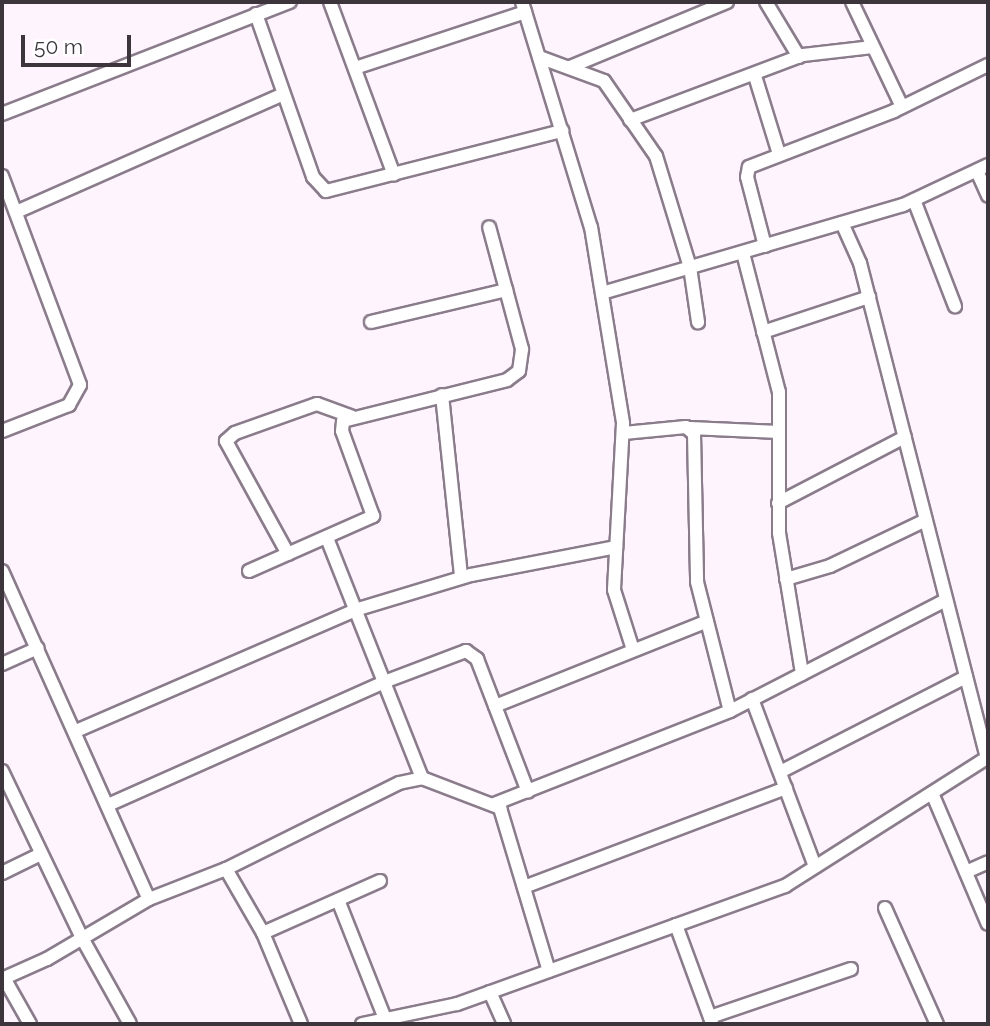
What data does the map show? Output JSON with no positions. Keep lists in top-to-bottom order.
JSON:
{
  "scale_bar": "50 m"
}
